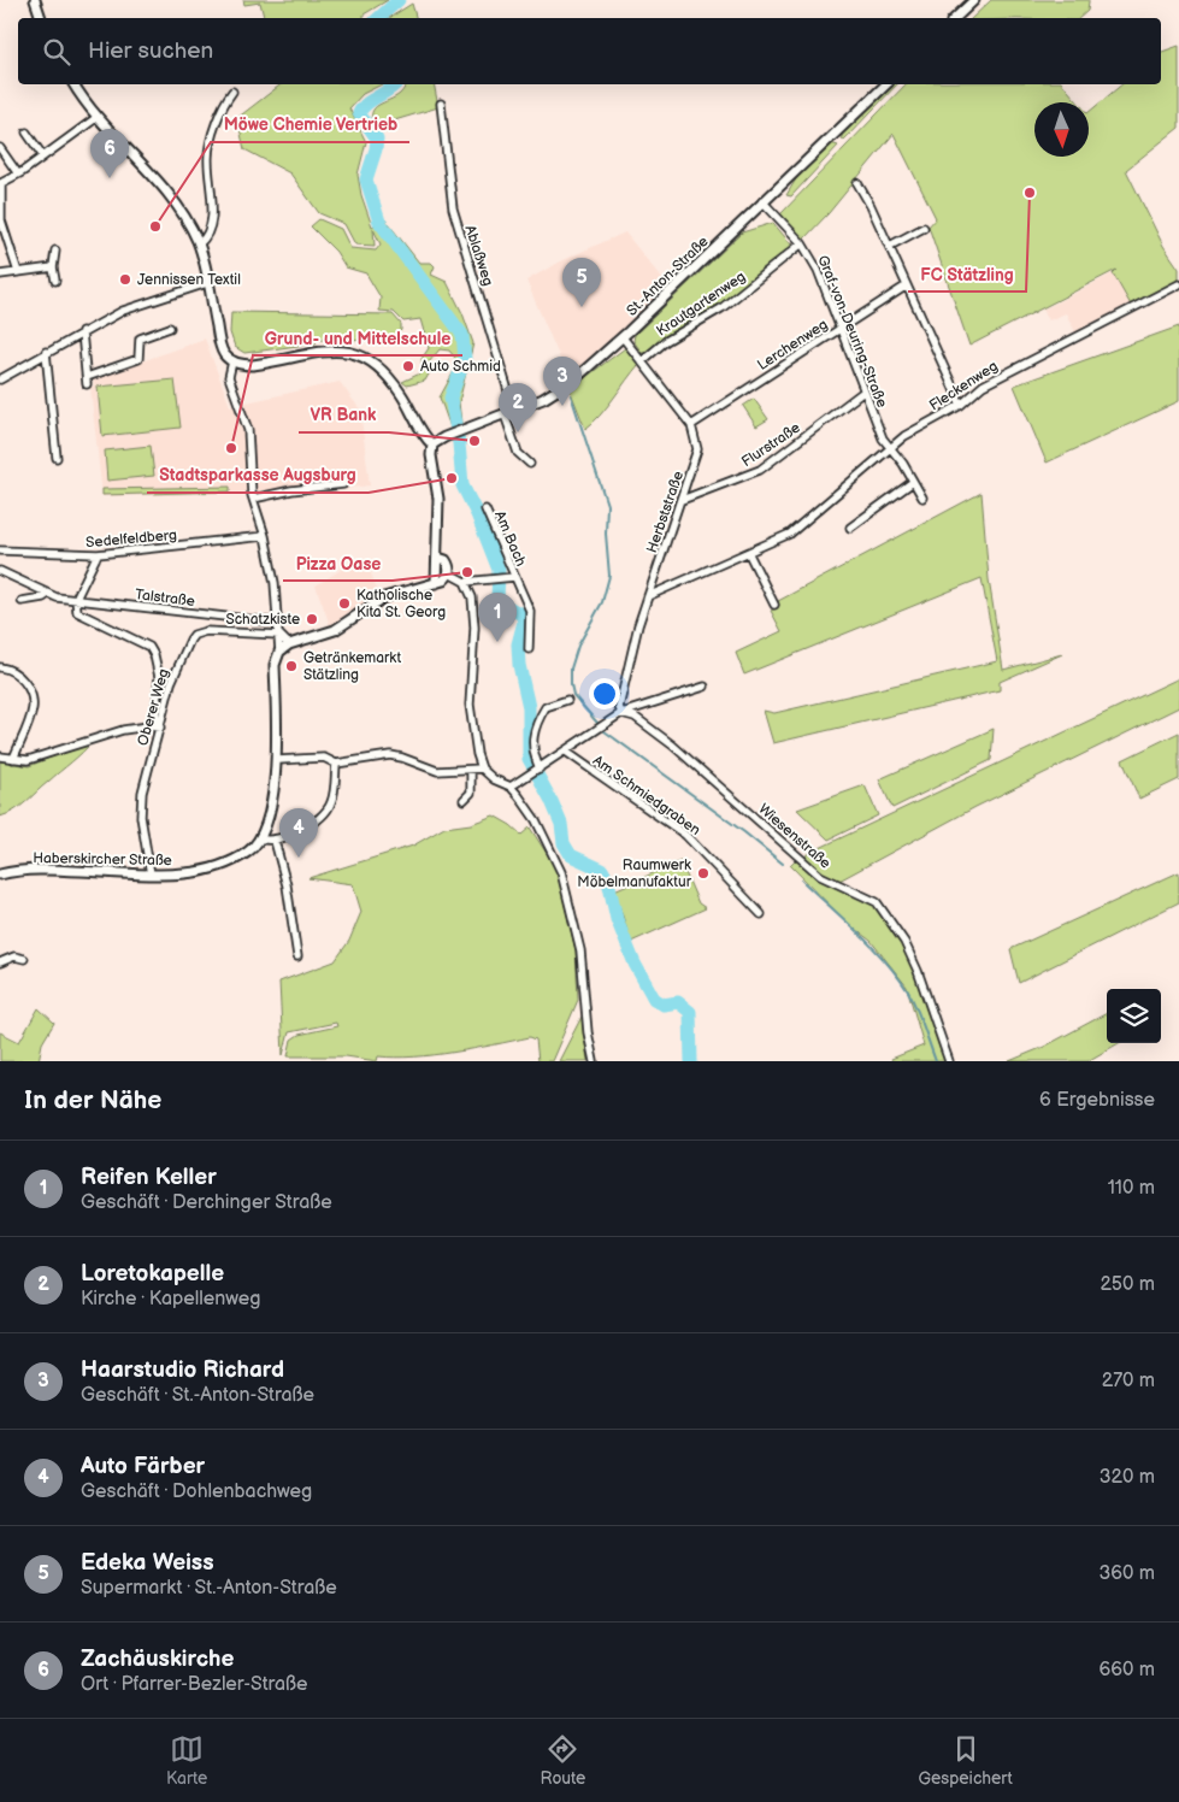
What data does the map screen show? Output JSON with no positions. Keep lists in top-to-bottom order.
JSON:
{
  "streets": {
    "street": [
      "Ablaßweg",
      "St.-Anton-Straße",
      "Krautgartenweg",
      "Graf-von-Deuring-Straße",
      "Lerchenweg",
      "Fleckenweg",
      "Flurstraße",
      "Herbststraße",
      "Sedelfeldberg",
      "Am Bach",
      "Talstraße",
      "Oberer Weg",
      "Am Schmiedgraben",
      "Wiesenstraße",
      "Haberskircher Straße"
    ]
  },
  "crossings": [
    ["Ablaßweg", "St.-Anton-Straße"],
    ["St.-Anton-Straße", "Graf-von-Deuring-Straße"],
    ["St.-Anton-Straße", "Herbststraße"],
    ["Krautgartenweg", "Graf-von-Deuring-Straße"],
    ["Krautgartenweg", "Herbststraße"],
    ["Graf-von-Deuring-Straße", "Lerchenweg"],
    ["Graf-von-Deuring-Straße", "Fleckenweg"],
    ["Graf-von-Deuring-Straße", "Flurstraße"],
    ["Lerchenweg", "Herbststraße"],
    ["Fleckenweg", "Herbststraße"],
    ["Flurstraße", "Herbststraße"],
    ["Herbststraße", "Wiesenstraße"],
    ["Oberer Weg", "Haberskircher Straße"]
  ],
  "places": [
    "FC Stätzling",
    "Möwe Chemie Vertrieb",
    "Jennissen Textil",
    "Auto Schmid",
    "VR Bank",
    "Grund- und Mittelschule",
    "Stadtsparkasse Augsburg",
    "Pizza Oase",
    "Katholische Kita St. Georg",
    "Schatzkiste",
    "Getränkemarkt Stätzling",
    "Raumwerk Möbelmanufaktur"
  ],
  "north": "bottom",
  "page": {
    "search": "Hier suchen",
    "pins": [
      "6",
      "5",
      "3",
      "2",
      "1",
      "4"
    ],
    "heading": ["In der Nähe", "6 Ergebnisse"],
    "list": [
      {
        "mark": "1",
        "name": "Reifen Keller",
        "note": "Geschäft · Derchinger Straße",
        "value": "110 m"
      },
      {
        "mark": "2",
        "name": "Loretokapelle",
        "note": "Kirche · Kapellenweg",
        "value": "250 m"
      },
      {
        "mark": "3",
        "name": "Haarstudio Richard",
        "note": "Geschäft · St.-Anton-Straße",
        "value": "270 m"
      },
      {
        "mark": "4",
        "name": "Auto Färber",
        "note": "Geschäft · Dohlenbachweg",
        "value": "320 m"
      },
      {
        "mark": "5",
        "name": "Edeka Weiss",
        "note": "Supermarkt · St.-Anton-Straße",
        "value": "360 m"
      },
      {
        "mark": "6",
        "name": "Zachäuskirche",
        "note": "Ort · Pfarrer-Bezler-Straße",
        "value": "660 m"
      }
    ],
    "nav": ["Karte", "Route", "Gespeichert"]
  }
}
